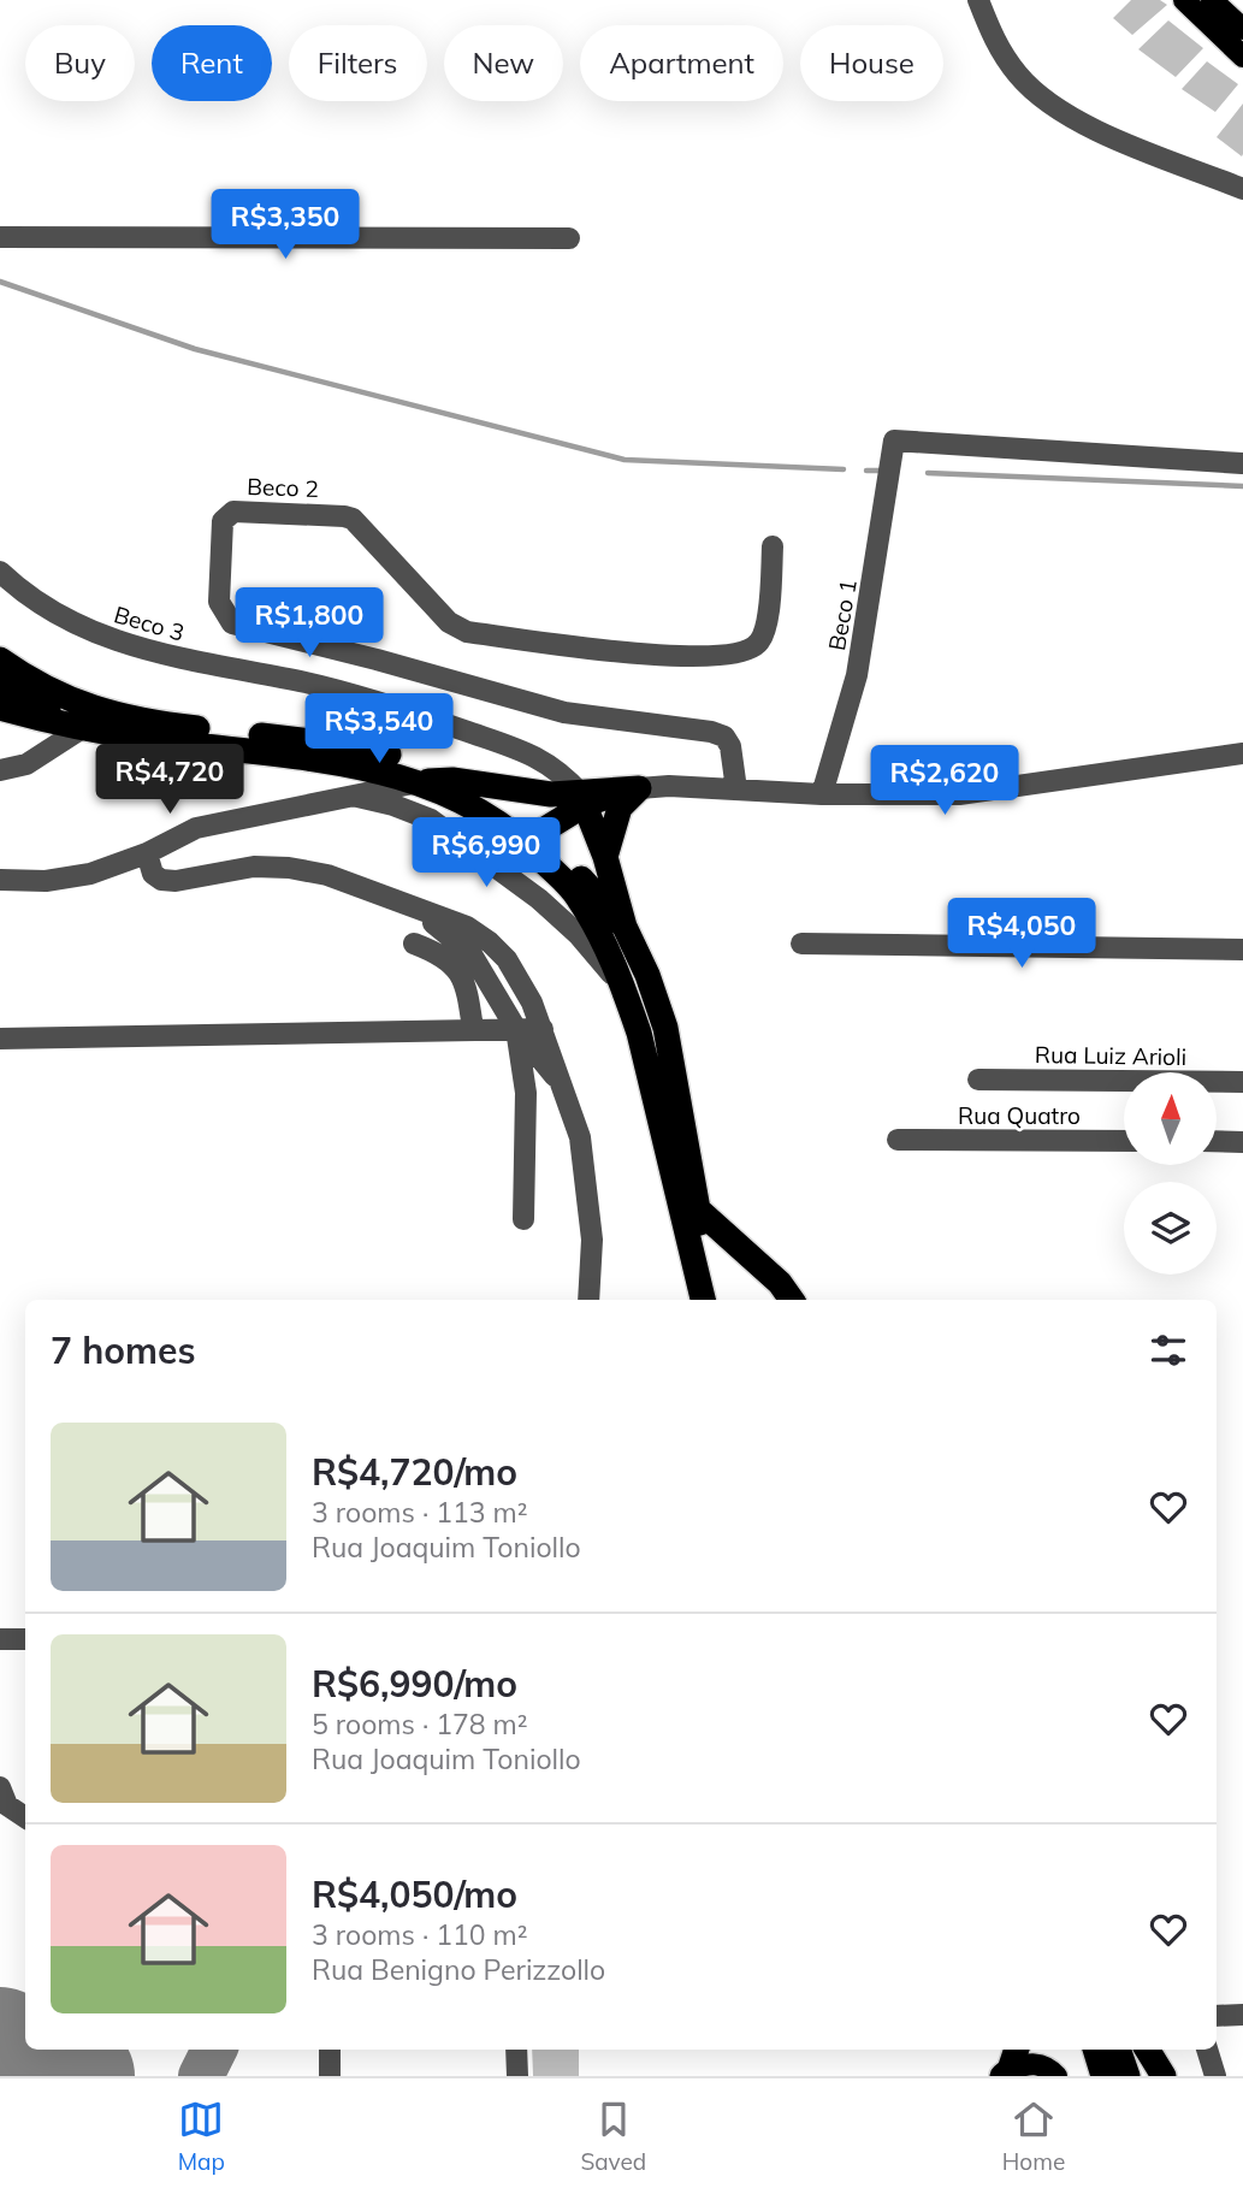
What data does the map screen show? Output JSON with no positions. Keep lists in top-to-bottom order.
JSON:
{
  "streets": {
    "street": [
      "Beco 2",
      "Beco 1",
      "Beco 3",
      "Rua Luiz Arioli",
      "Rua Quatro"
    ]
  },
  "north": "top",
  "page": {
    "chip": [
      "Buy",
      "Rent",
      "Filters",
      "New",
      "Apartment",
      "House"
    ],
    "price": [
      "R$3,350",
      "R$1,800",
      "R$3,540",
      "R$4,720",
      "R$2,620",
      "R$6,990",
      "R$4,050"
    ],
    "heading": "7 homes",
    "list": [
      {
        "name": "R$4,720/mo",
        "note": "3 rooms · 113 m² · Rua Joaquim Toniollo"
      },
      {
        "name": "R$6,990/mo",
        "note": "5 rooms · 178 m² · Rua Joaquim Toniollo"
      },
      {
        "name": "R$4,050/mo",
        "note": "3 rooms · 110 m² · Rua Benigno Perizzollo"
      }
    ],
    "tabs": ["Map", "Saved", "Home"]
  }
}
